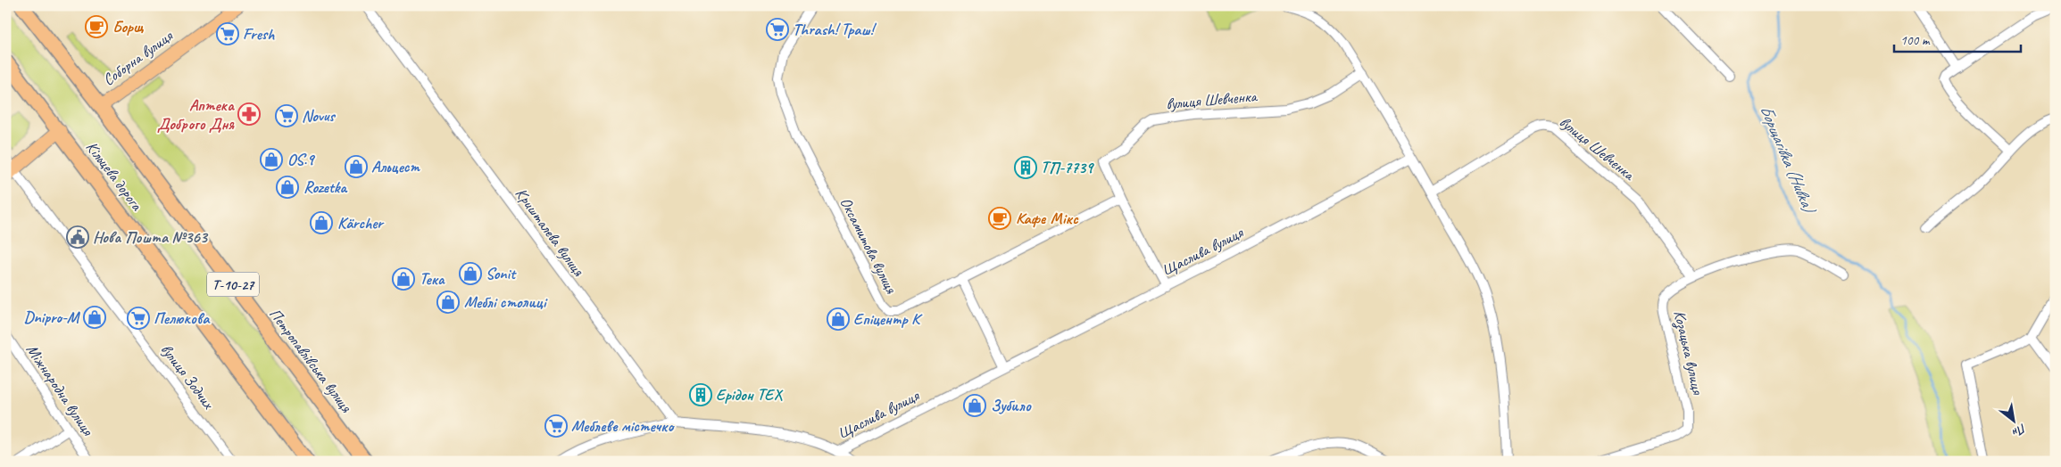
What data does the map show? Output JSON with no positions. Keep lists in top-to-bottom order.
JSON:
{
  "streets": {
    "highway": ["Кільцева дорога", "Т-10-27", "Петропавлівська вулиця"],
    "main road": ["Соборна вулиця"],
    "street": [
      "вулиця Шевченка",
      "Кришталева вулиця",
      "Оксамитова вулиця",
      "Щаслива вулиця",
      "Козацька вулиця",
      "вулиця Зодчих",
      "Міжнародна вулиця"
    ]
  },
  "crossings": [
    ["Соборна вулиця", "Т-10-27"],
    ["Соборна вулиця", "Петропавлівська вулиця"],
    ["вулиця Шевченка", "Оксамитова вулиця"],
    ["вулиця Шевченка", "Щаслива вулиця"],
    ["вулиця Шевченка", "Козацька вулиця"],
    ["Т-10-27", "Петропавлівська вулиця"]
  ],
  "water": ["Борщагівка (Нивка)"],
  "places": {
    "cafe": ["Борщ", "Кафе Мікс"],
    "supermarket": [
      "Thrash! Траш!",
      "Fresh",
      "Novus",
      "Пелюкова",
      "Меблеве містечко"
    ],
    "pharmacy": ["Аптека Доброго Дня"],
    "shop": [
      "OS.9",
      "Альцест",
      "Rozetka",
      "Kärcher",
      "Sonit",
      "Тека",
      "Меблі столиці",
      "Dnipro-M",
      "Епіцентр К",
      "Зубило"
    ],
    "building": ["ТП-7739", "Ерідон ТЕХ"],
    "public building": ["Нова Пошта №363"]
  },
  "scale_bar": "100 m",
  "north": "bottom right"
}
